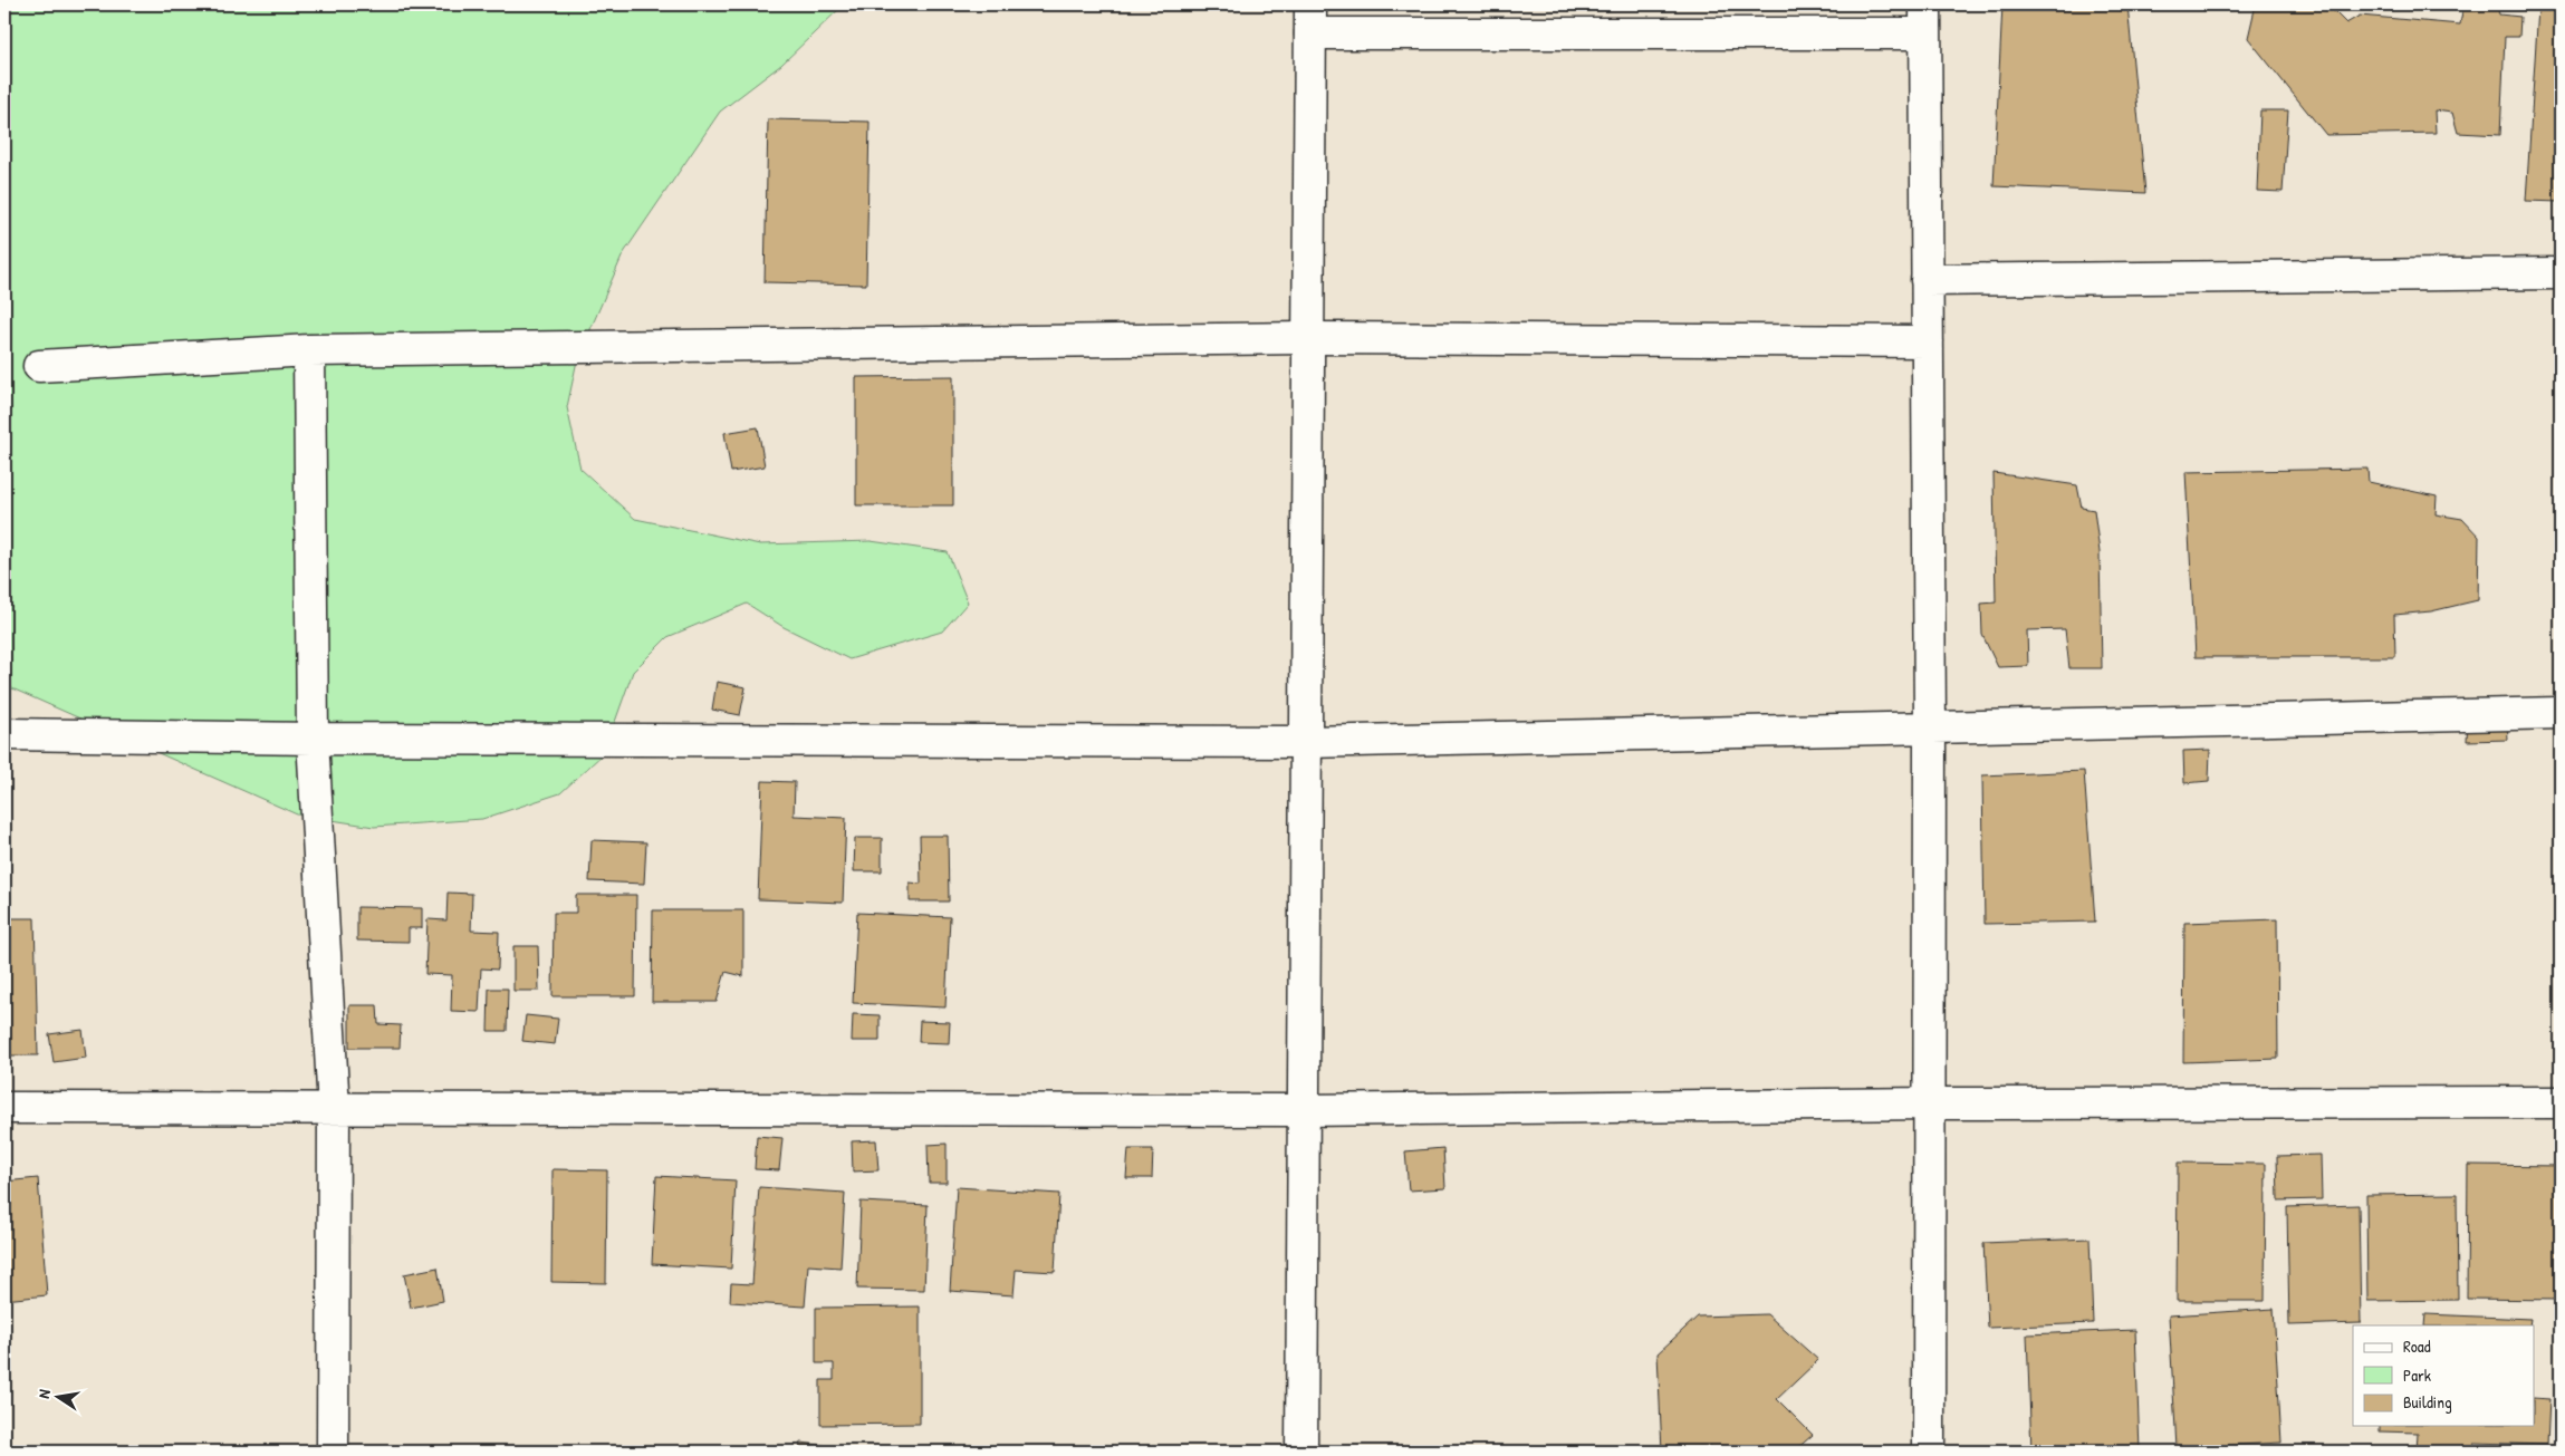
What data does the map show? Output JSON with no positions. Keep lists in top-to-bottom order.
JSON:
{
  "legend": ["Road", "Park", "Building"],
  "north": "left"
}
